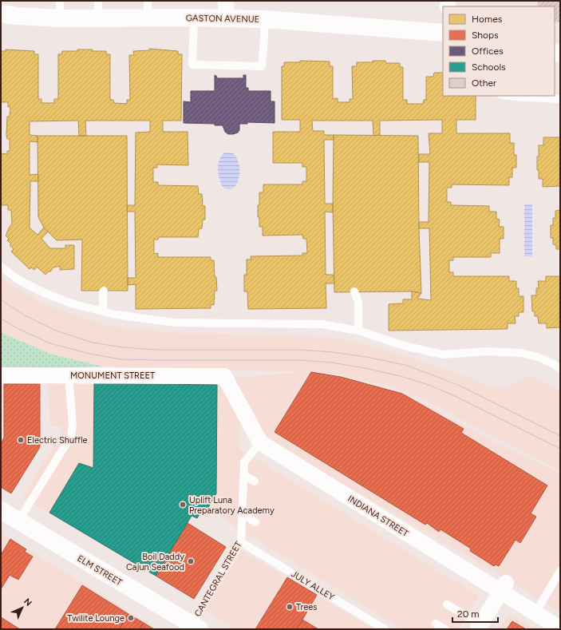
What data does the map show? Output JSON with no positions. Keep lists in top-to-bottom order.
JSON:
{
  "streets": {
    "street": [
      "GASTON AVENUE",
      "MONUMENT STREET",
      "INDIANA STREET",
      "ELM STREET"
    ],
    "lane": ["CANTEGRAL STREET", "JULY ALLEY"]
  },
  "crossings": [
    ["MONUMENT STREET", "INDIANA STREET"],
    ["INDIANA STREET", "CANTEGRAL STREET"],
    ["ELM STREET", "CANTEGRAL STREET"],
    ["CANTEGRAL STREET", "JULY ALLEY"]
  ],
  "places": [
    "Electric Shuffle",
    "Uplift Luna Preparatory Academy",
    "Boil Daddy Cajun Seafood",
    "Trees",
    "Twilite Lounge"
  ],
  "legend": [
    "Homes",
    "Shops",
    "Offices",
    "Schools",
    "Other"
  ],
  "scale_bar": "20 m",
  "north": "top right"
}
